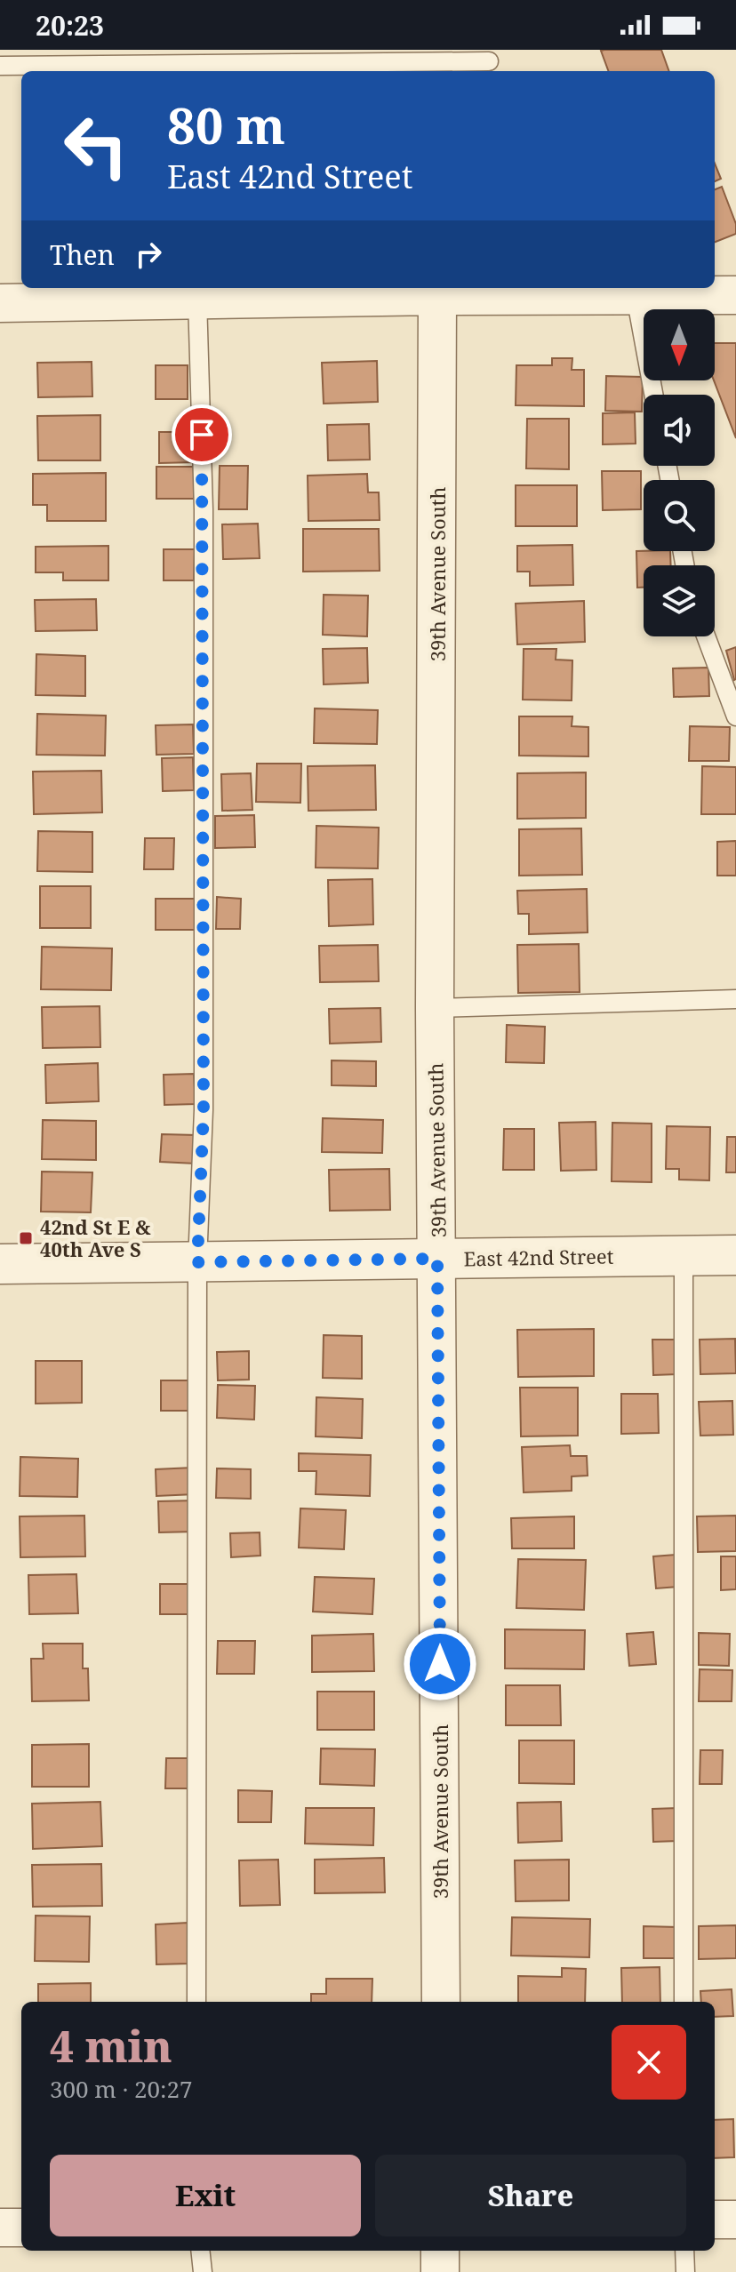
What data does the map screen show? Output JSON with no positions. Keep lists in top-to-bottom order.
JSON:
{
  "streets": {
    "street": ["39th Avenue South", "East 42nd Street"]
  },
  "crossings": [
    ["39th Avenue South", "East 42nd Street"]
  ],
  "places": {
    "transit": ["42nd St E & 40th Ave S"]
  },
  "north": "bottom",
  "page": {
    "status": "20:23",
    "turn": ["80 m", "East 42nd Street"],
    "then": "Then",
    "heading": ["4 min", "300 m · 20:27"],
    "buttons": ["Exit", "Share"]
  }
}
